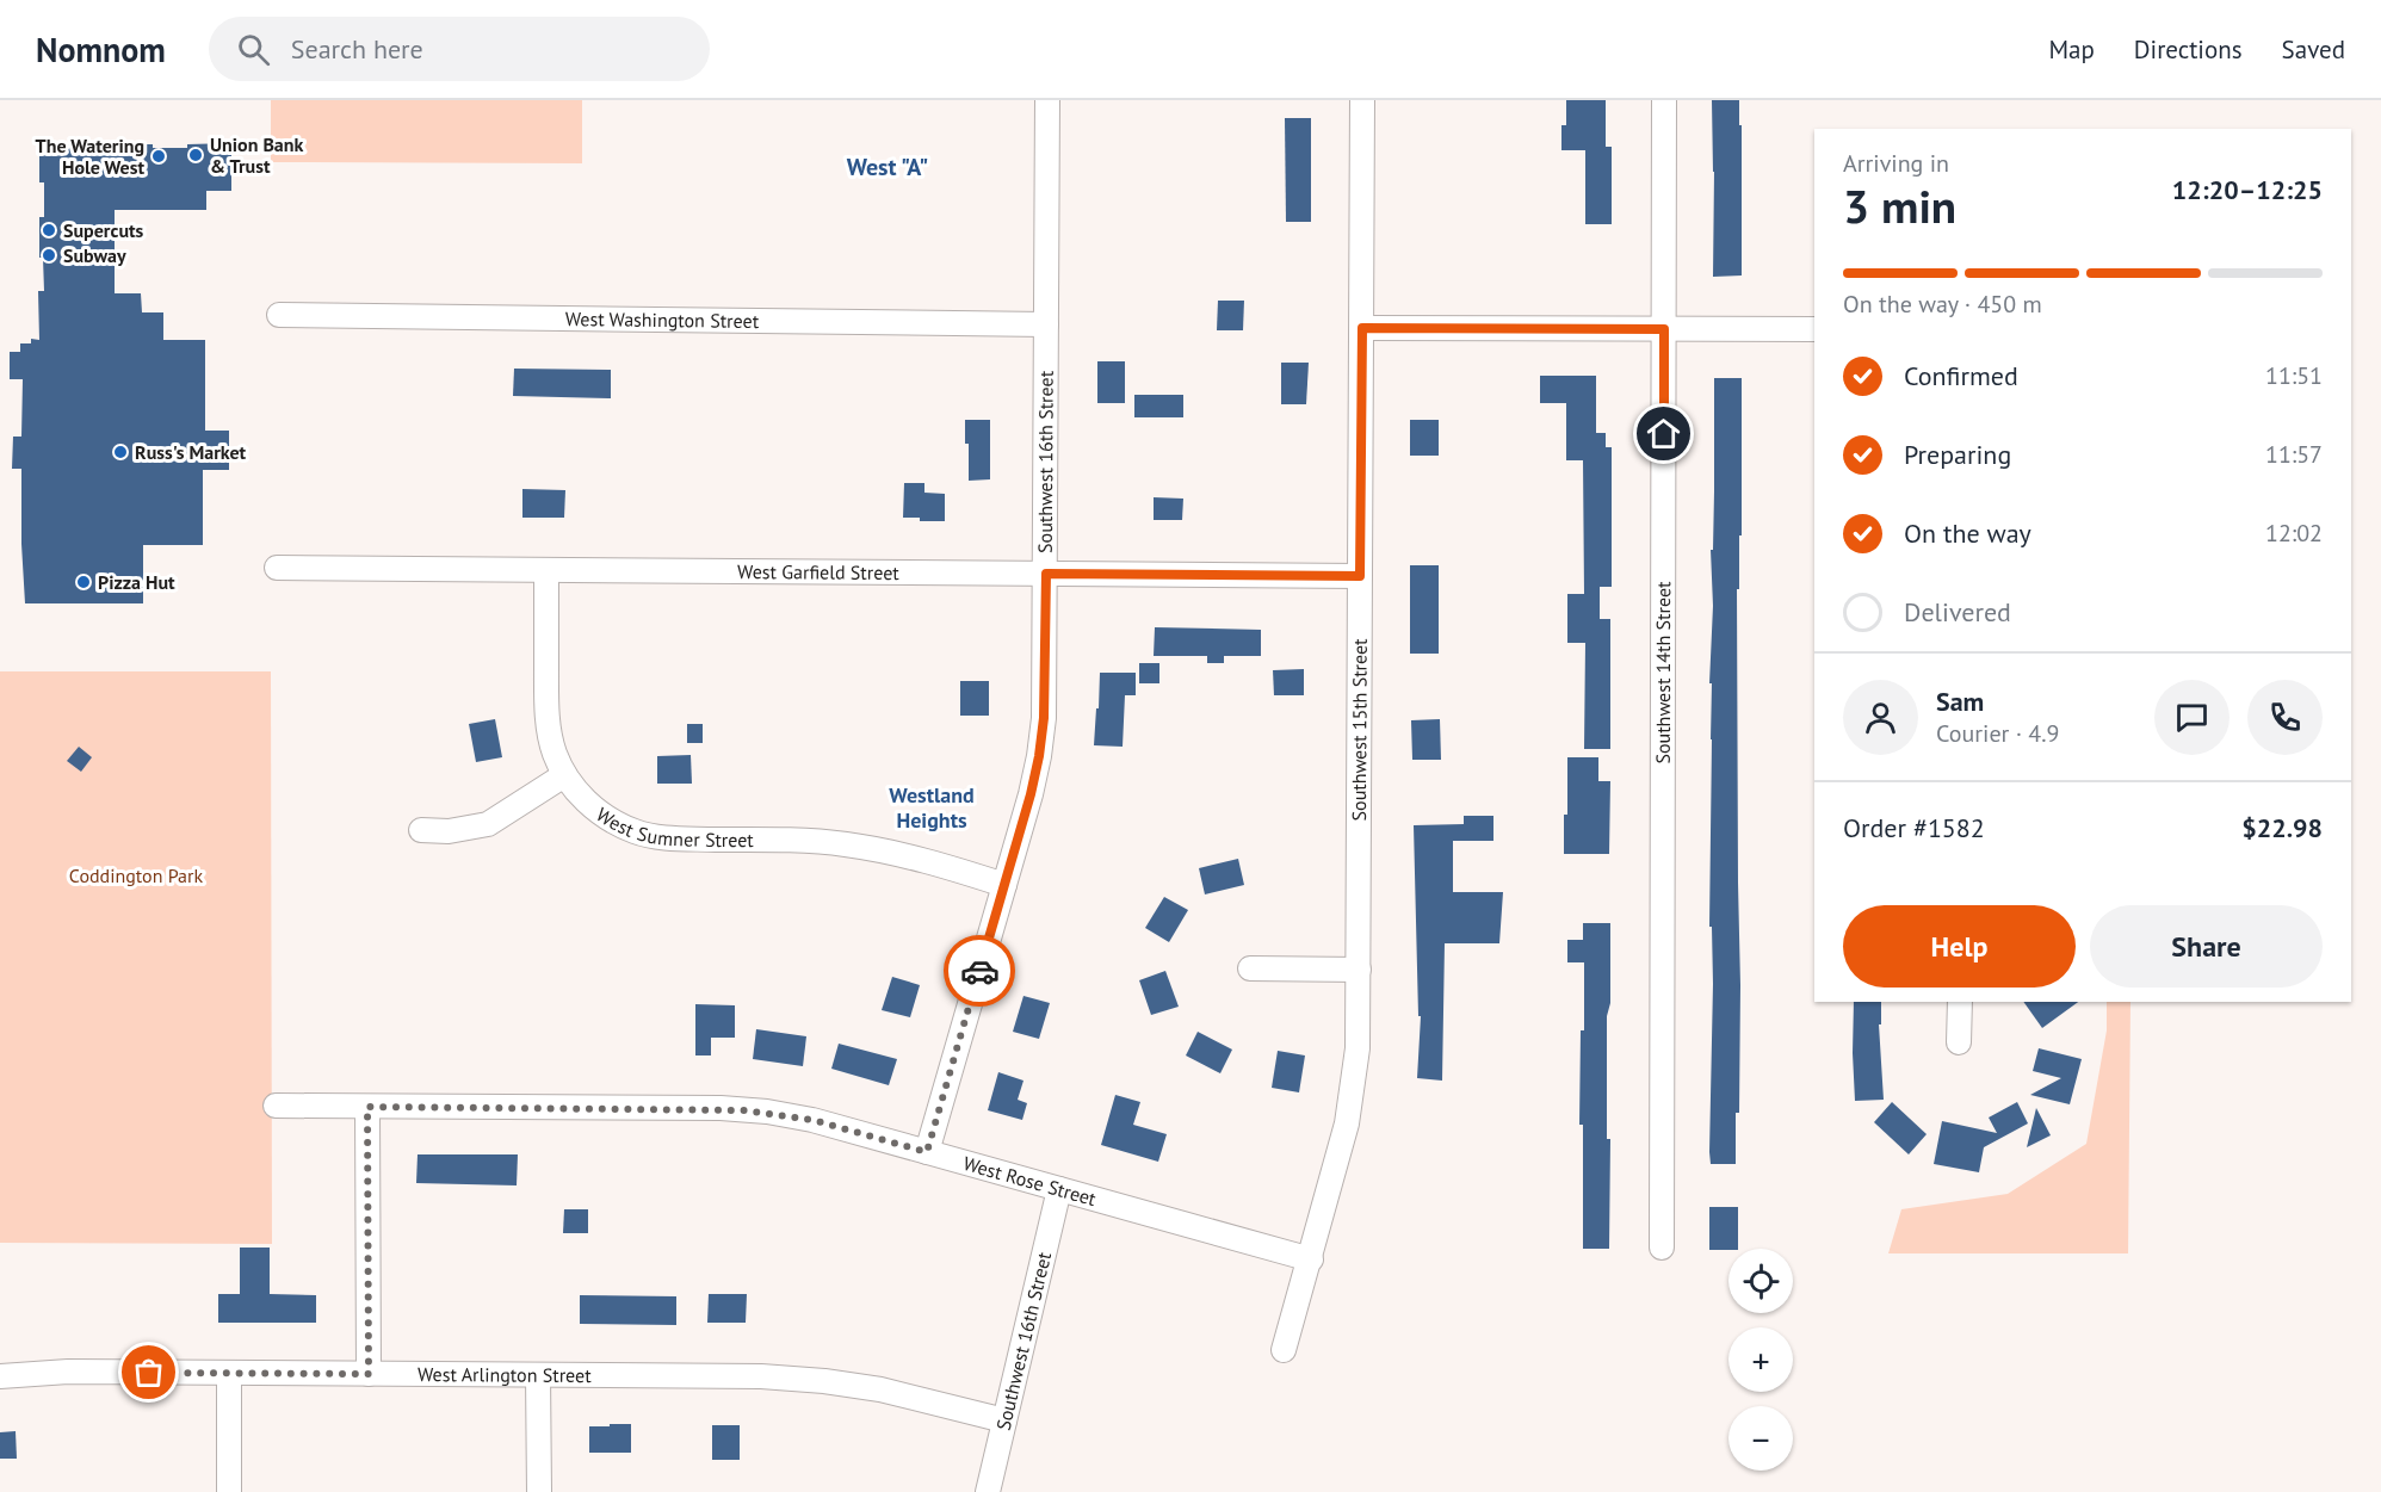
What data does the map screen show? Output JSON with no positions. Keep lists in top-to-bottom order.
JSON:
{
  "streets": {
    "street": [
      "West Washington Street",
      "Southwest 16th Street",
      "West Garfield Street",
      "Southwest 14th Street",
      "Southwest 15th Street",
      "West Sumner Street",
      "West Rose Street",
      "West Arlington Street"
    ]
  },
  "crossings": [
    ["West Washington Street", "Southwest 16th Street"],
    ["Southwest 16th Street", "West Garfield Street"],
    ["Southwest 16th Street", "West Sumner Street"],
    ["Southwest 16th Street", "West Rose Street"],
    ["Southwest 16th Street", "West Arlington Street"],
    ["West Garfield Street", "Southwest 15th Street"],
    ["West Garfield Street", "West Sumner Street"],
    ["Southwest 15th Street", "West Rose Street"]
  ],
  "districts": ["West \"A\"", "Westland Heights"],
  "parks": ["Coddington Park"],
  "places": [
    "Union Bank & Trust",
    "The Watering Hole West",
    "Supercuts",
    "Subway",
    "Russ's Market",
    "Pizza Hut"
  ],
  "page": {
    "header": "Nomnom",
    "search": "Search here",
    "nav": ["Map", "Directions", "Saved"],
    "heading": ["3 min", "Arriving in", "12:20–12:25"],
    "panel": [
      "Sam",
      "Courier · 4.9",
      "Order #1582",
      "$22.98"
    ],
    "bar": "On the way · 450 m",
    "list": [
      ["Confirmed", "11:51"],
      ["Preparing", "11:57"],
      ["On the way", "12:02"],
      "Delivered"
    ],
    "buttons": ["Help", "Share"],
    "map_buttons": ["+", "−"]
  }
}
